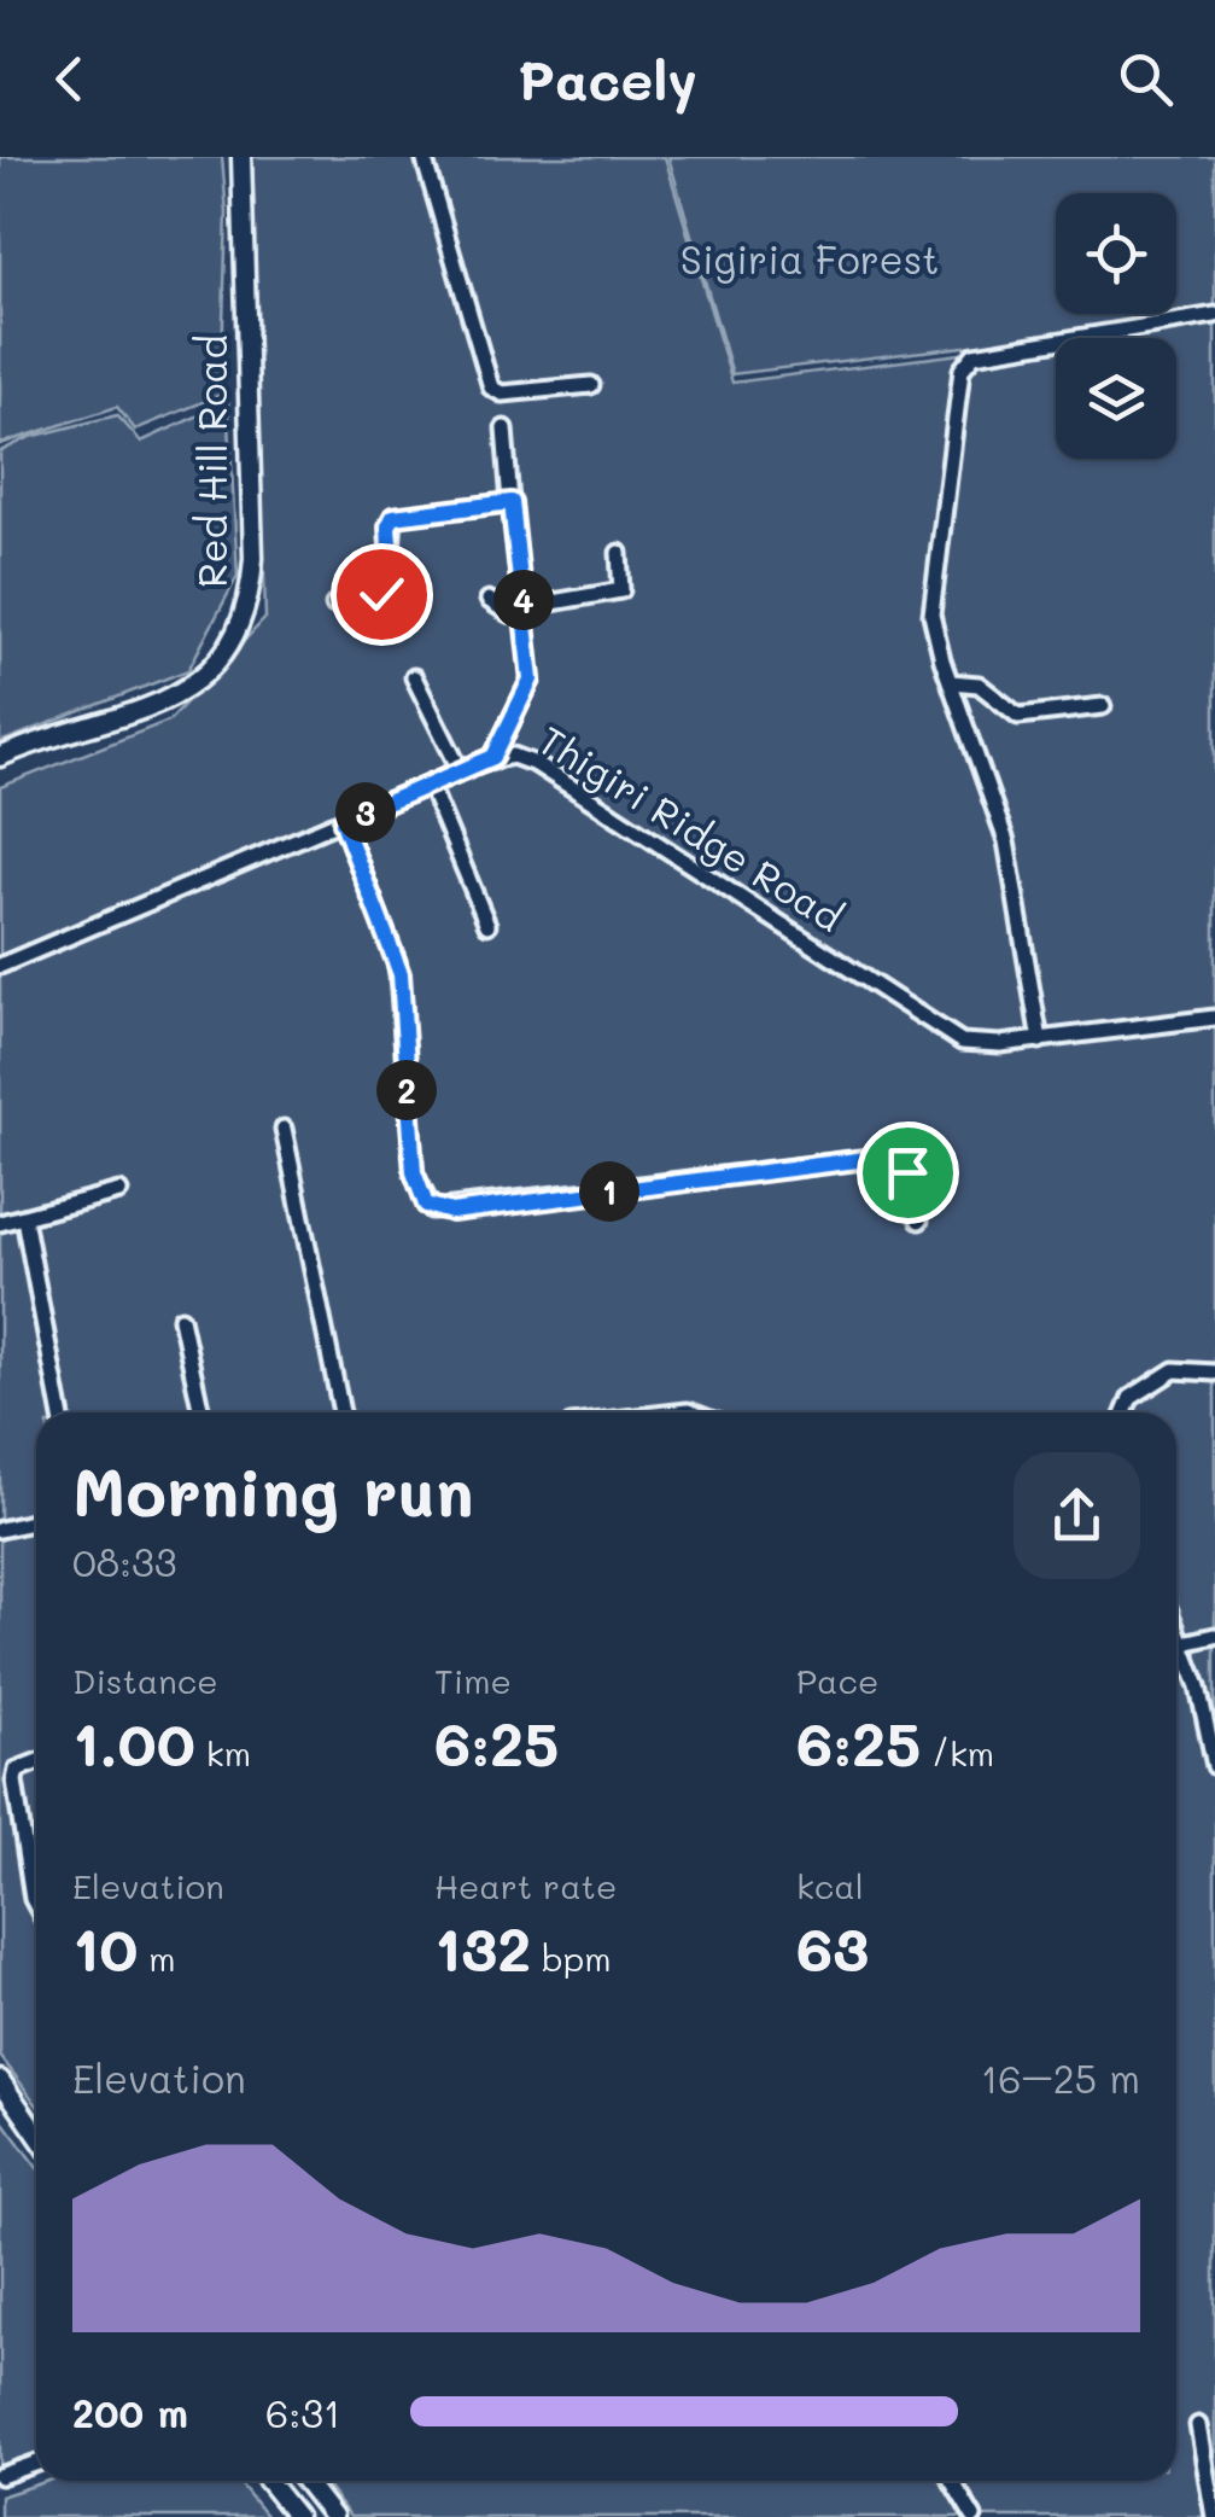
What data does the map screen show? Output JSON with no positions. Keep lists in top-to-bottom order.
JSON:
{
  "streets": {
    "main road": ["Red Hill Road"],
    "street": ["Thigiri Ridge Road"]
  },
  "parks": ["Sigiria Forest"],
  "page": {
    "header": "Pacely",
    "pins": [
      "4",
      "3",
      "2",
      "1"
    ],
    "heading": ["Morning run", "08:33"],
    "stats": [
      ["Distance", "1.00 km"],
      ["Time", "6:25"],
      ["Pace", "6:25 /km"],
      ["Elevation", "10 m"],
      ["Heart rate", "132 bpm"],
      ["kcal", "63"]
    ],
    "chart": ["Elevation", "16–25 m"],
    "list": [
      {
        "name": "200 m",
        "note": "6:31"
      }
    ]
  }
}
